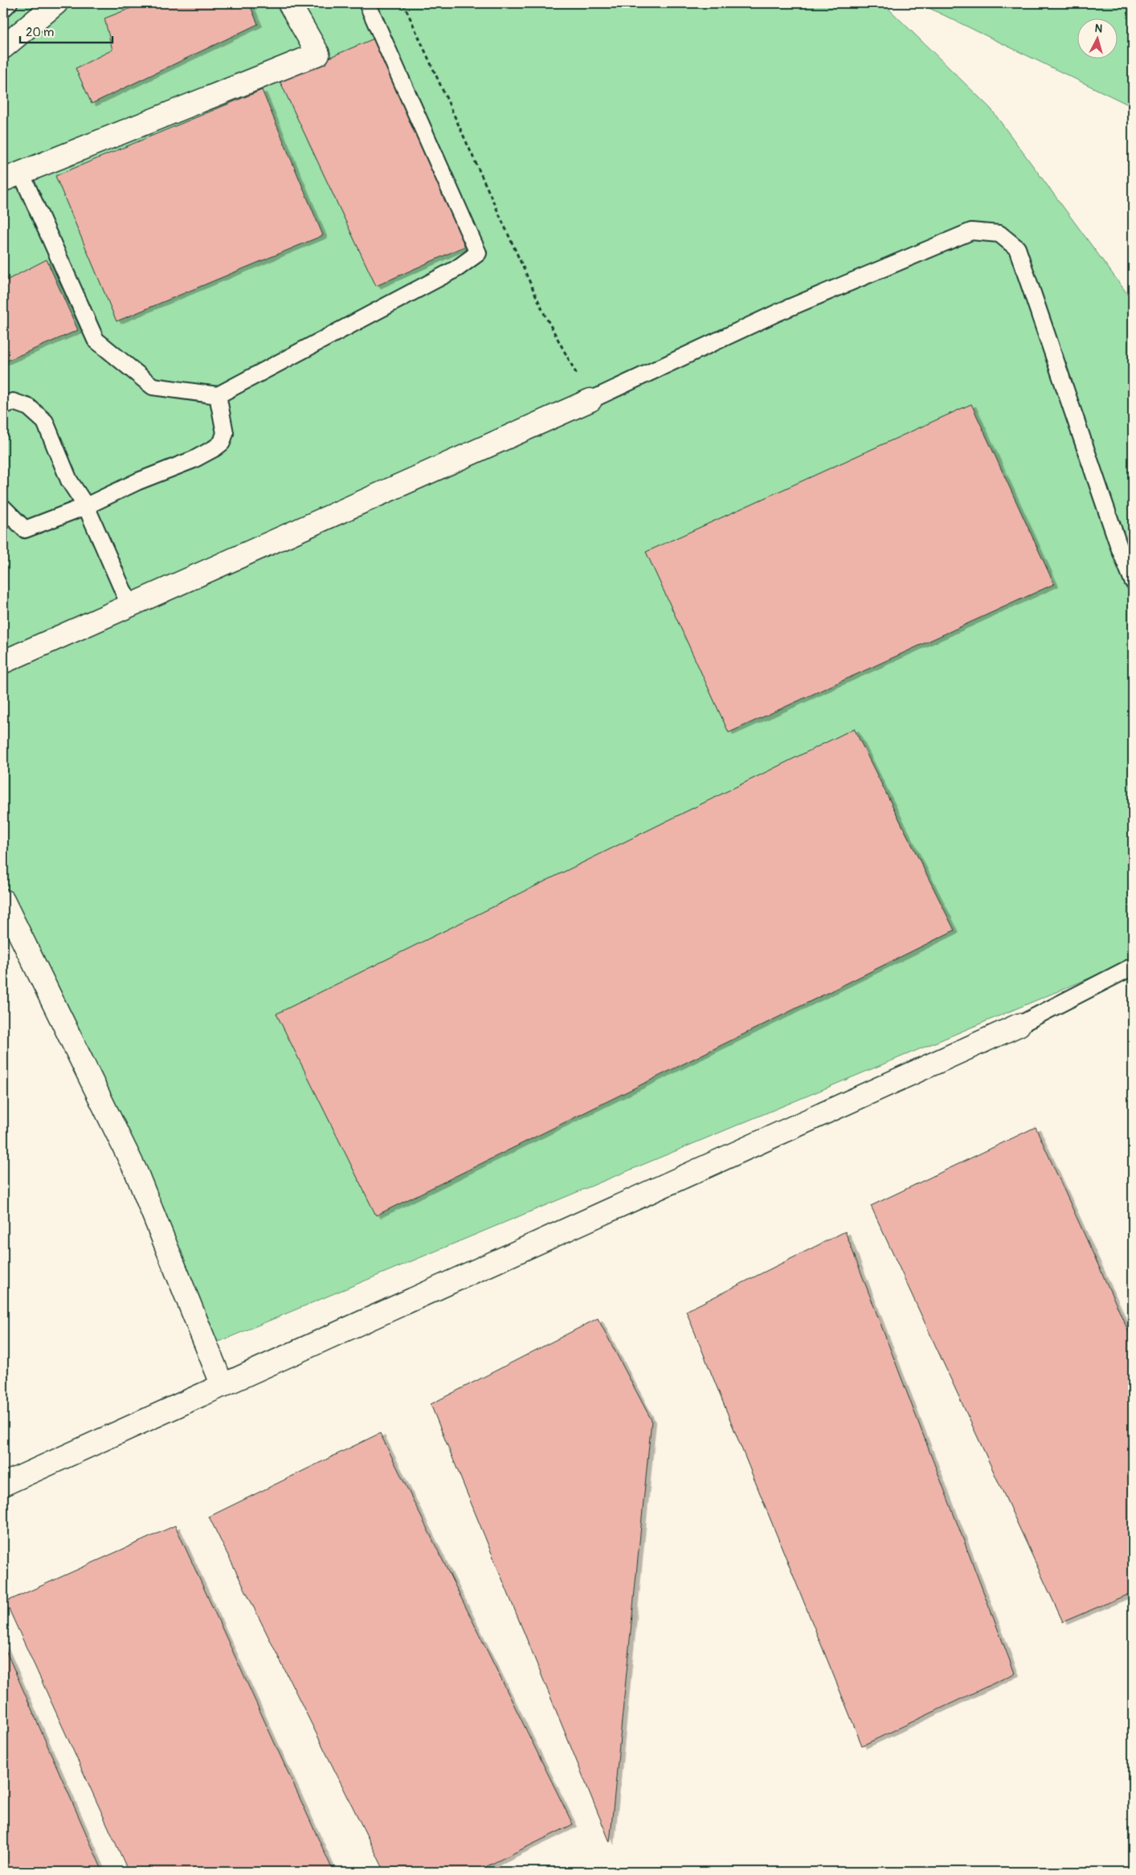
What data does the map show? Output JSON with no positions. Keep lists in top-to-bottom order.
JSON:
{
  "scale_bar": "20 m",
  "north": "top"
}
